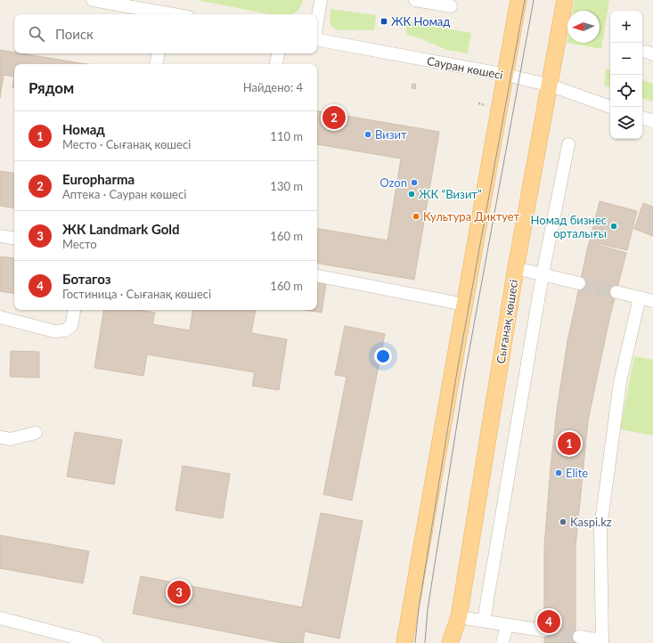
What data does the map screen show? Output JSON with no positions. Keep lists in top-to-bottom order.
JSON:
{
  "streets": {
    "main road": ["Сығанақ көшесі"],
    "street": ["Сауран көшесі"]
  },
  "crossings": [
    ["Сауран көшесі", "Сығанақ көшесі"]
  ],
  "places": {
    "transit": ["ЖК Номад"],
    "other": [
      "Визит",
      "Ozon",
      "ЖК “Визит”",
      "Культура Диктует",
      "Номад бизнес орталығы",
      "Elite",
      "Kaspi.kz"
    ]
  },
  "north": "left",
  "page": {
    "map_buttons": ["+", "−"],
    "search": "Поиск",
    "heading": ["Рядом", "Найдено: 4"],
    "pins": [
      "2",
      "1",
      "3",
      "4"
    ],
    "list": [
      {
        "mark": "1",
        "name": "Номад",
        "note": "Место · Сығанақ көшесі",
        "value": "110 m"
      },
      {
        "mark": "2",
        "name": "Europharma",
        "note": "Аптека · Сауран көшесі",
        "value": "130 m"
      },
      {
        "mark": "3",
        "name": "ЖК Landmark Gold",
        "note": "Место",
        "value": "160 m"
      },
      {
        "mark": "4",
        "name": "Ботагоз",
        "note": "Гостиница · Сығанақ көшесі",
        "value": "160 m"
      }
    ]
  }
}
